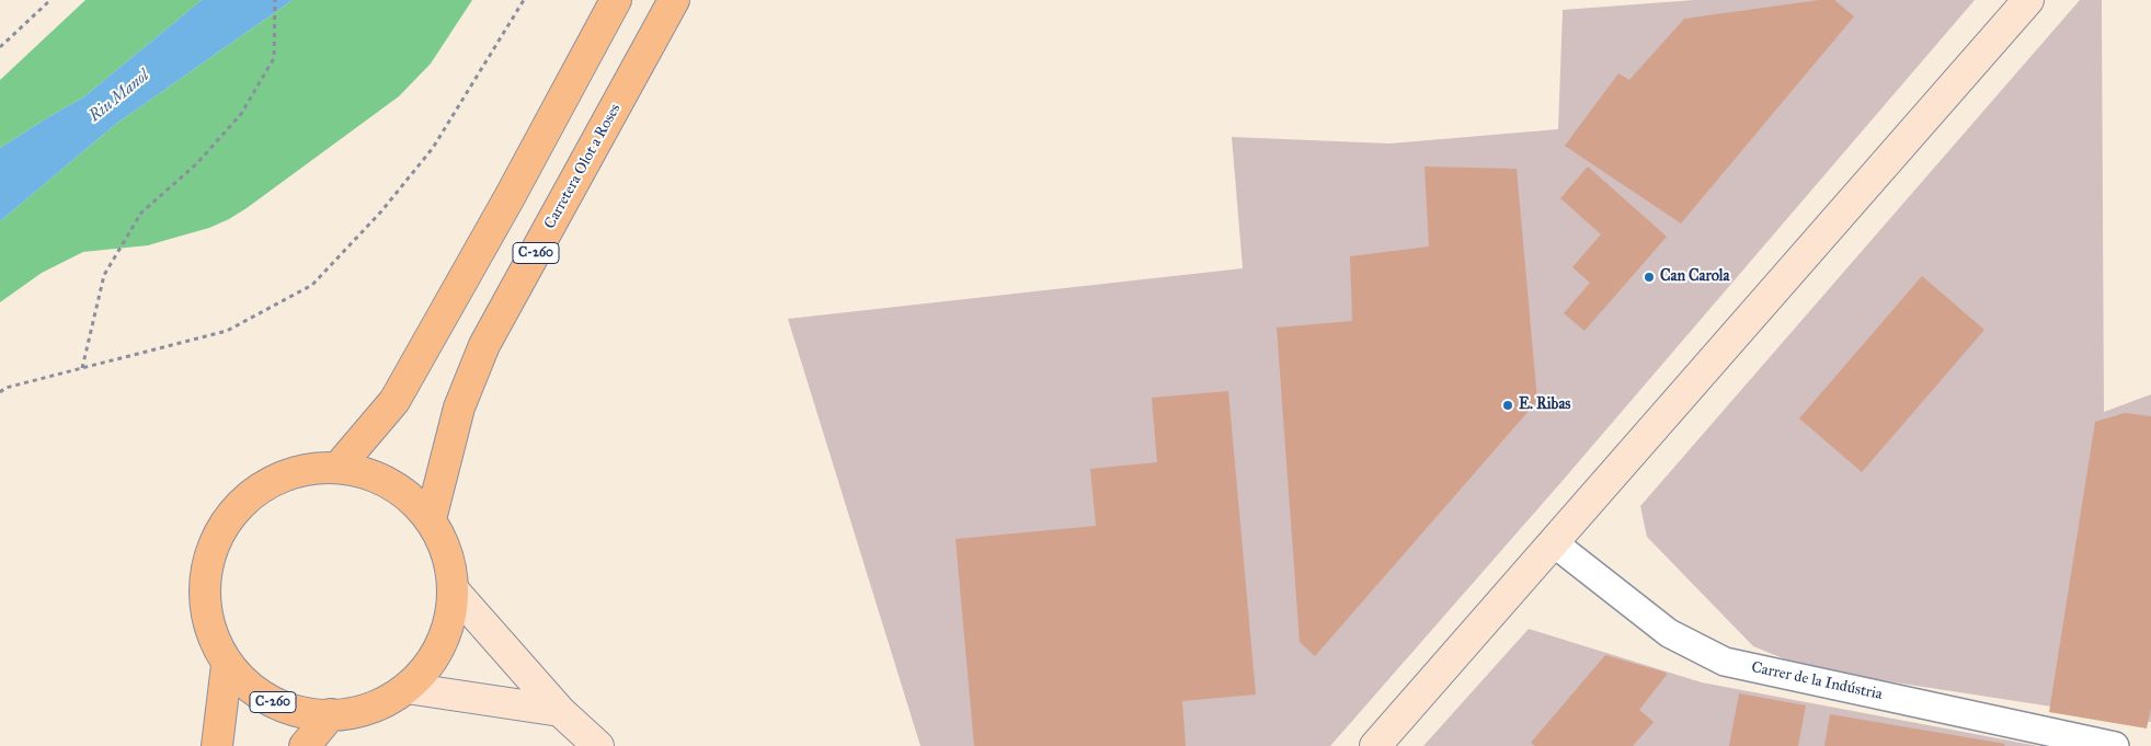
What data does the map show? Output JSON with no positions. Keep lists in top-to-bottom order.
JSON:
{
  "streets": {
    "highway": ["Carretera Olot a Roses", "C-260"],
    "street": ["Carrer de la Indústria"]
  },
  "crossings": [
    ["Carretera Olot a Roses", "C-260"]
  ],
  "water": ["Riu Manol"],
  "places": ["Can Carola", "E. Ribas"]
}
